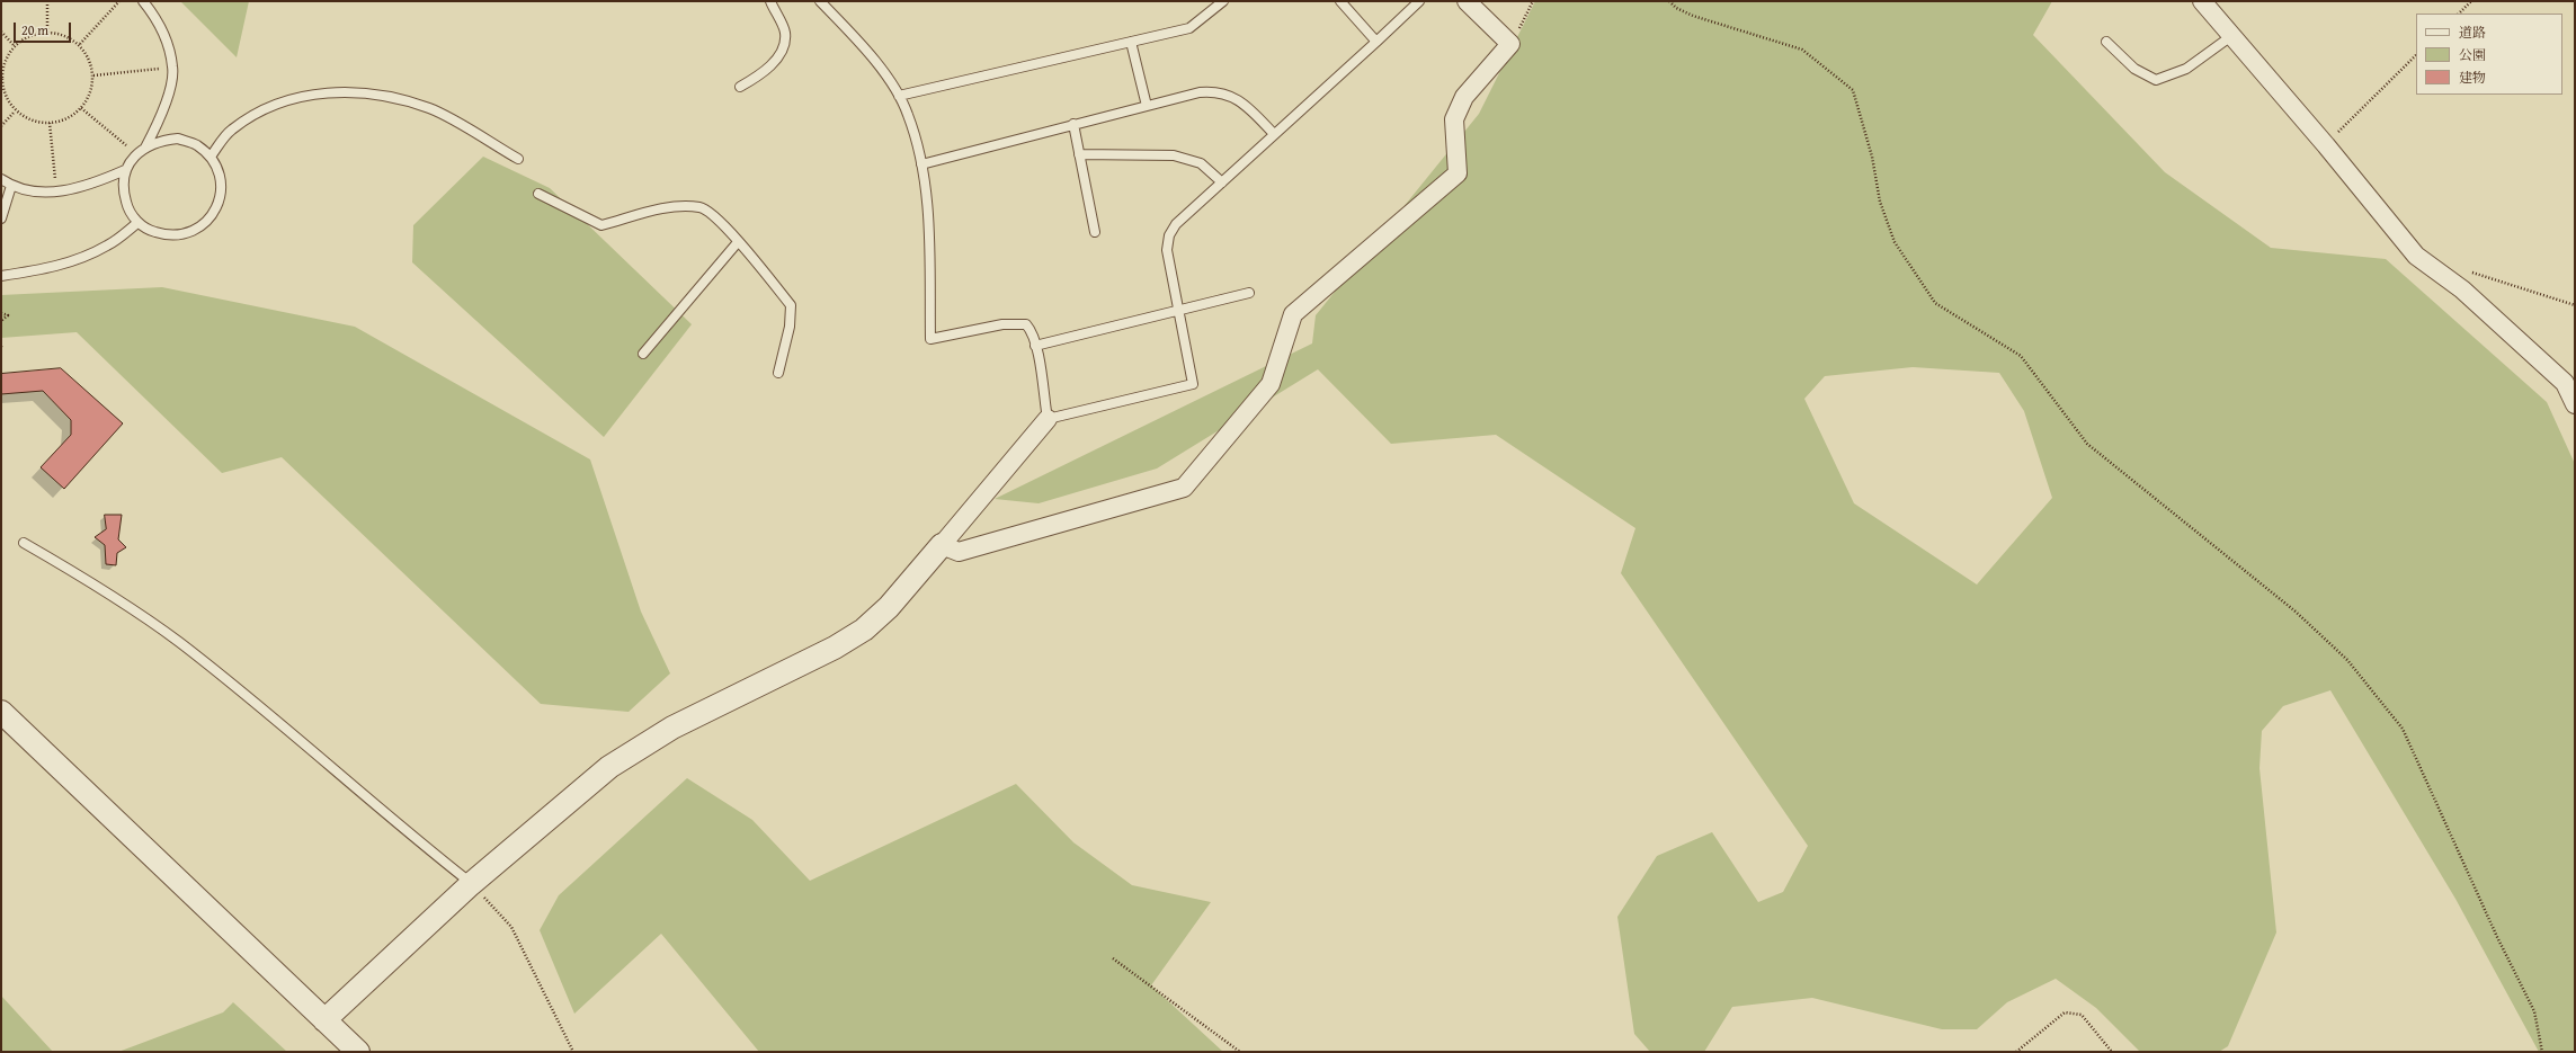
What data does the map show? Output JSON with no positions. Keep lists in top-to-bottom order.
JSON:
{
  "legend": ["道路", "公園", "建物"],
  "scale_bar": "20 m"
}
